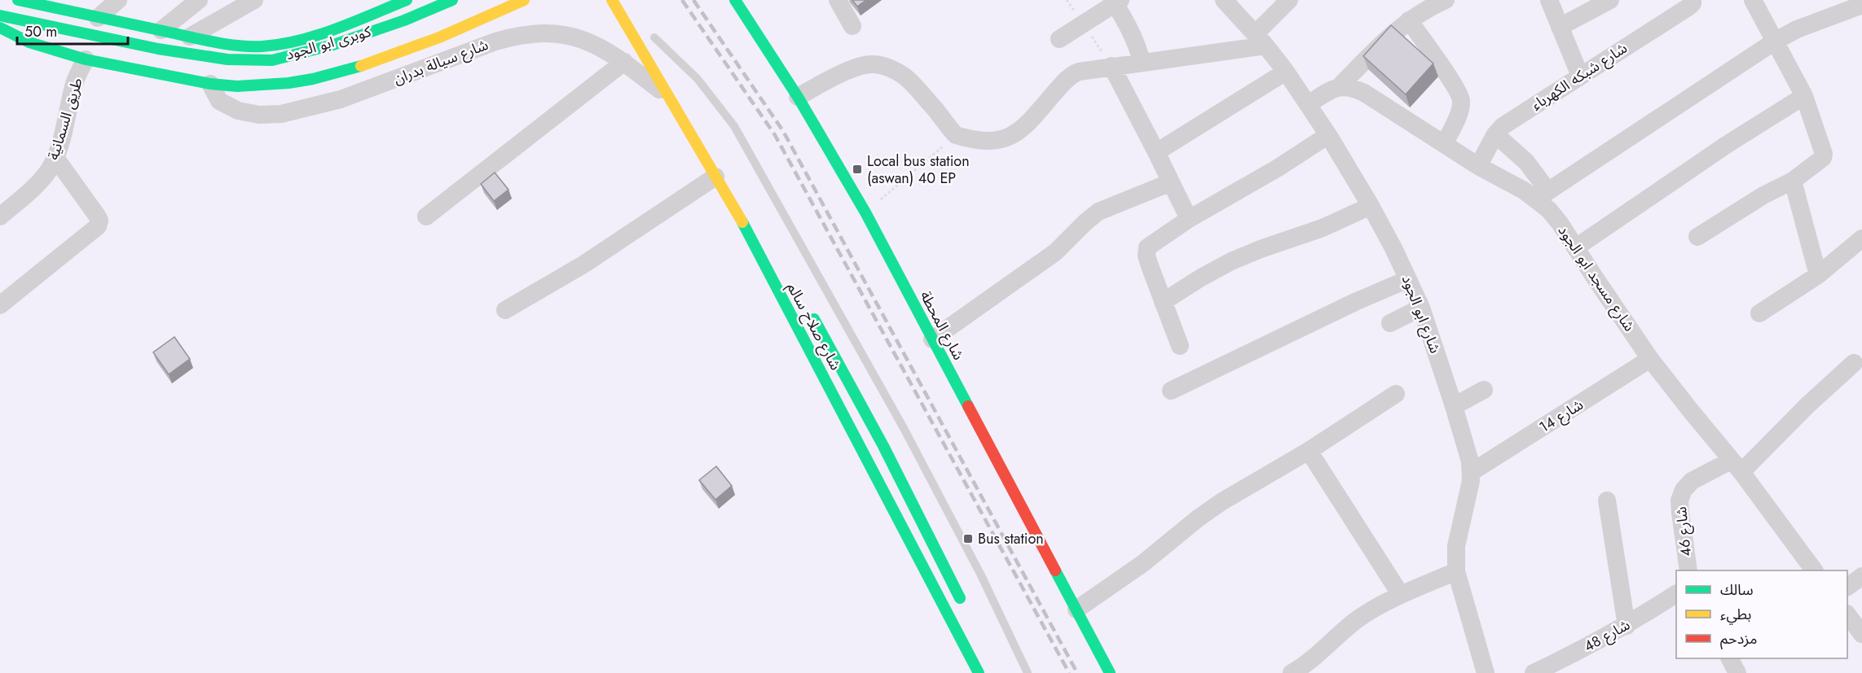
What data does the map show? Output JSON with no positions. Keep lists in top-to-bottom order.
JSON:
{
  "streets": {
    "main road": [
      "كوبرى ابو الجود",
      "شارع سيالة بدران",
      "شارع المحطة",
      "شارع صلاح سالم"
    ],
    "street": [
      "شارع شبكه الكهرباء",
      "طريق السمانية",
      "شارع مسجد ابو الجود",
      "شارع ابو الجود",
      "شارع 14",
      "شارع 46",
      "شارع 48"
    ]
  },
  "crossings": [
    ["شارع سيالة بدران", "طريق السمانية"],
    ["شارع سيالة بدران", "شارع صلاح سالم"],
    ["شارع شبكه الكهرباء", "شارع مسجد ابو الجود"],
    ["شارع مسجد ابو الجود", "شارع 14"],
    ["شارع مسجد ابو الجود", "شارع 46"],
    ["شارع ابو الجود", "شارع 14"]
  ],
  "places": {
    "transit": ["Local bus station (aswan) 40 EP", "Bus station"]
  },
  "legend": ["سالك", "بطيء", "مزدحم"],
  "scale_bar": "50 m"
}
